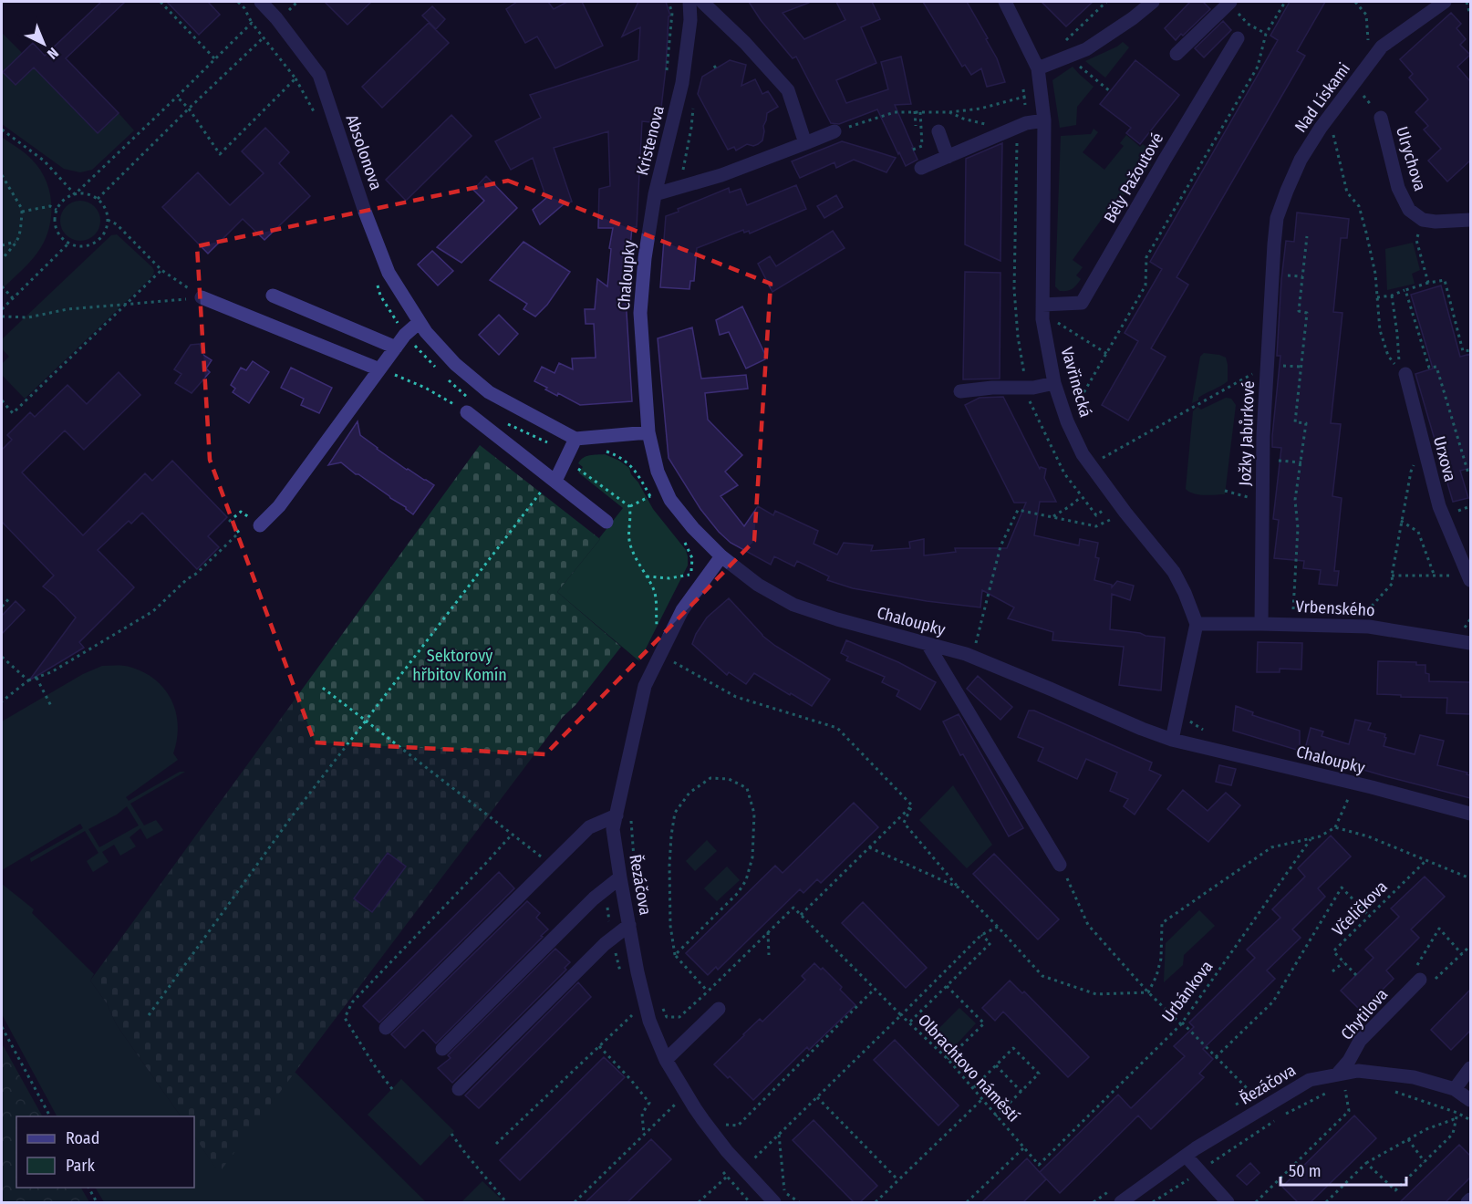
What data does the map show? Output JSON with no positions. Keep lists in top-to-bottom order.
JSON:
{
  "streets": {
    "street": [
      "Nad Lískami",
      "Kristenova",
      "Absolonova",
      "Ulrychova",
      "Běly Pažoutové",
      "Chaloupky",
      "Vavřinecká",
      "Jožky Jabůrkové",
      "Urxova",
      "Vrbenského",
      "Řezáčova",
      "Chytilova"
    ],
    "path": ["Včeličkova", "Urbánkova", "Olbrachtovo náměstí"]
  },
  "crossings": [
    ["Nad Lískami", "Jožky Jabůrkové"],
    ["Kristenova", "Chaloupky"],
    ["Běly Pažoutové", "Vavřinecká"],
    ["Chaloupky", "Řezáčova"],
    ["Vavřinecká", "Vrbenského"],
    ["Jožky Jabůrkové", "Vrbenského"],
    ["Řezáčova", "Chytilova"],
    ["Urbánkova", "Olbrachtovo náměstí"]
  ],
  "parks": ["Sektorový hřbitov Komín"],
  "legend": ["Road", "Park"],
  "scale_bar": "50 m",
  "north": "bottom right"
}
